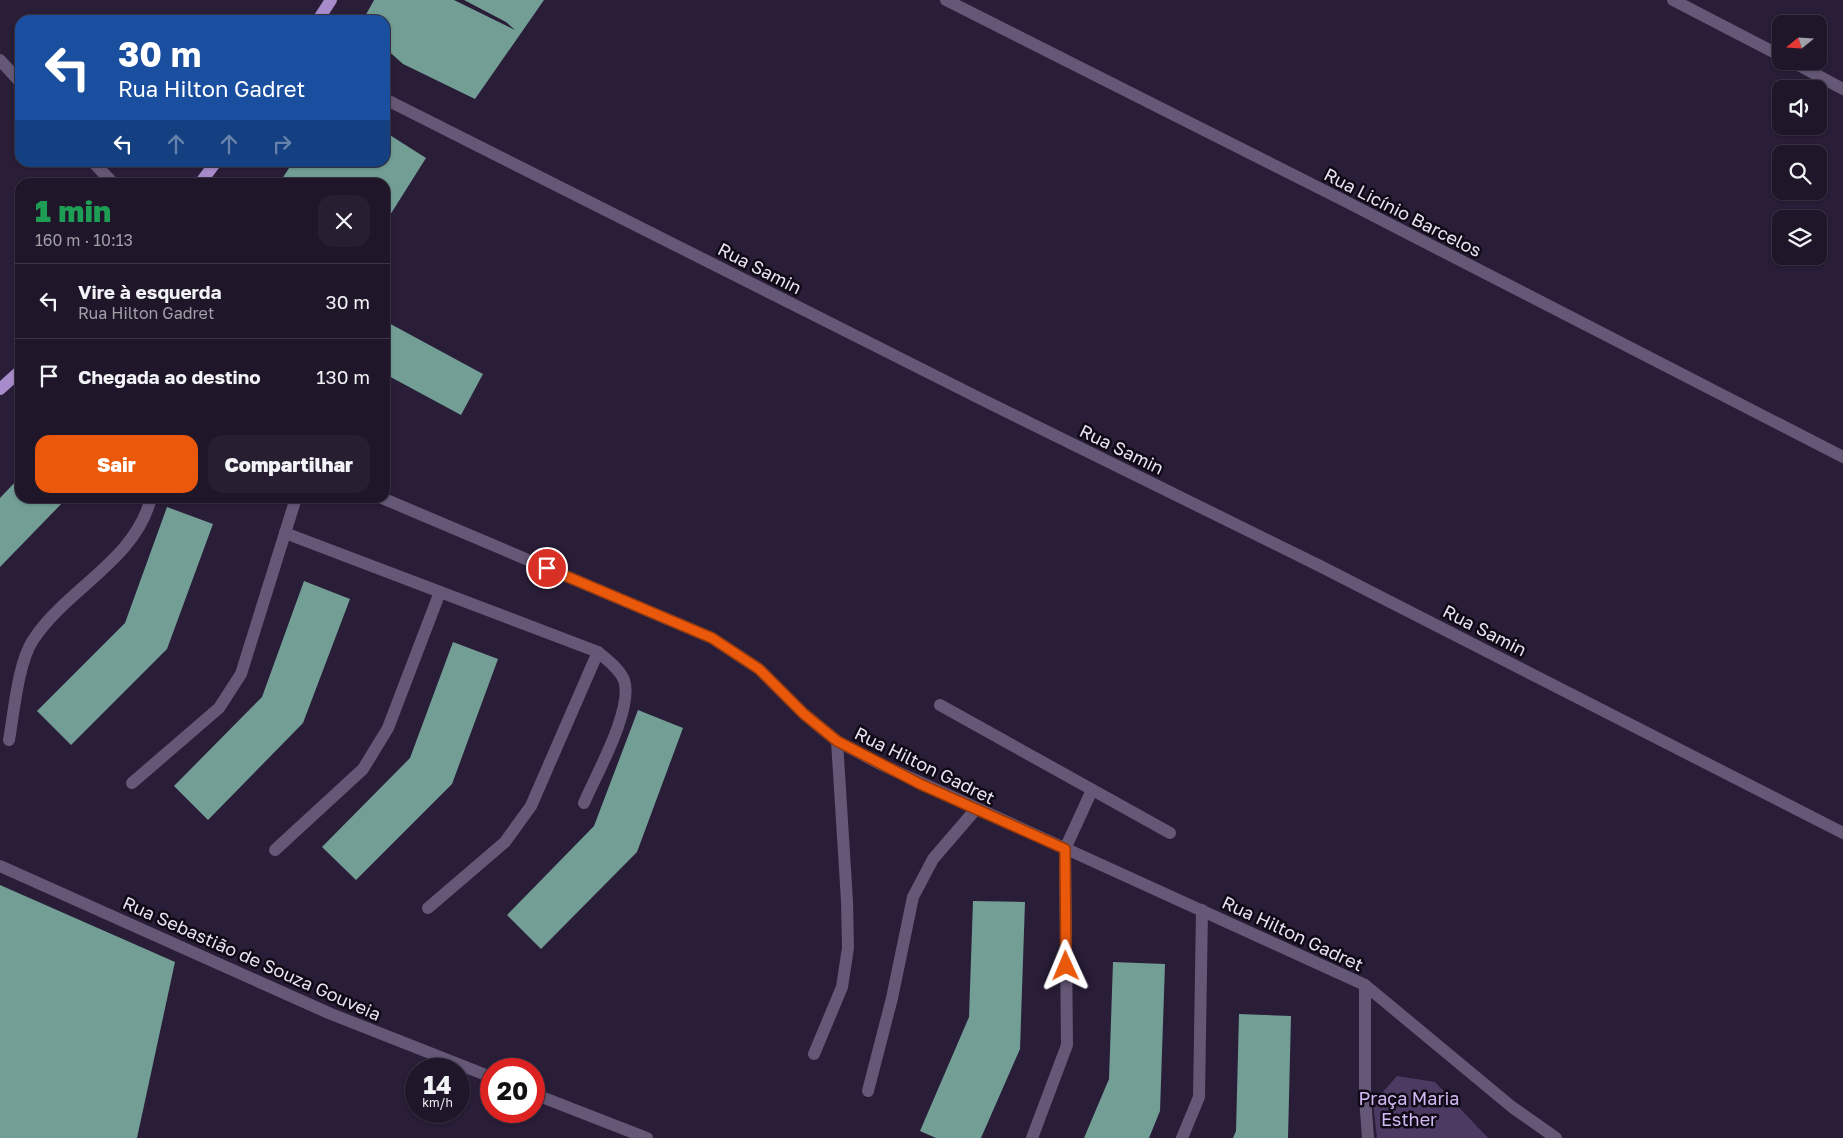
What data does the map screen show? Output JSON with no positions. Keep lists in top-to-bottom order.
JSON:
{
  "streets": {
    "street": [
      "Rua Licínio Barcelos",
      "Rua Samin",
      "Rua Hilton Gadret",
      "Rua Sebastião de Souza Gouveia"
    ]
  },
  "parks": ["Praça Maria Esther"],
  "north": "left",
  "page": {
    "turn": ["30 m", "Rua Hilton Gadret"],
    "heading": ["1 min", "160 m · 10:13"],
    "list": [
      {
        "name": "Vire à esquerda",
        "note": "Rua Hilton Gadret",
        "value": "30 m"
      },
      {
        "name": "Chegada ao destino",
        "value": "130 m"
      }
    ],
    "buttons": ["Sair", "Compartilhar"],
    "speed": "14 km/h",
    "limit": "20"
  }
}
